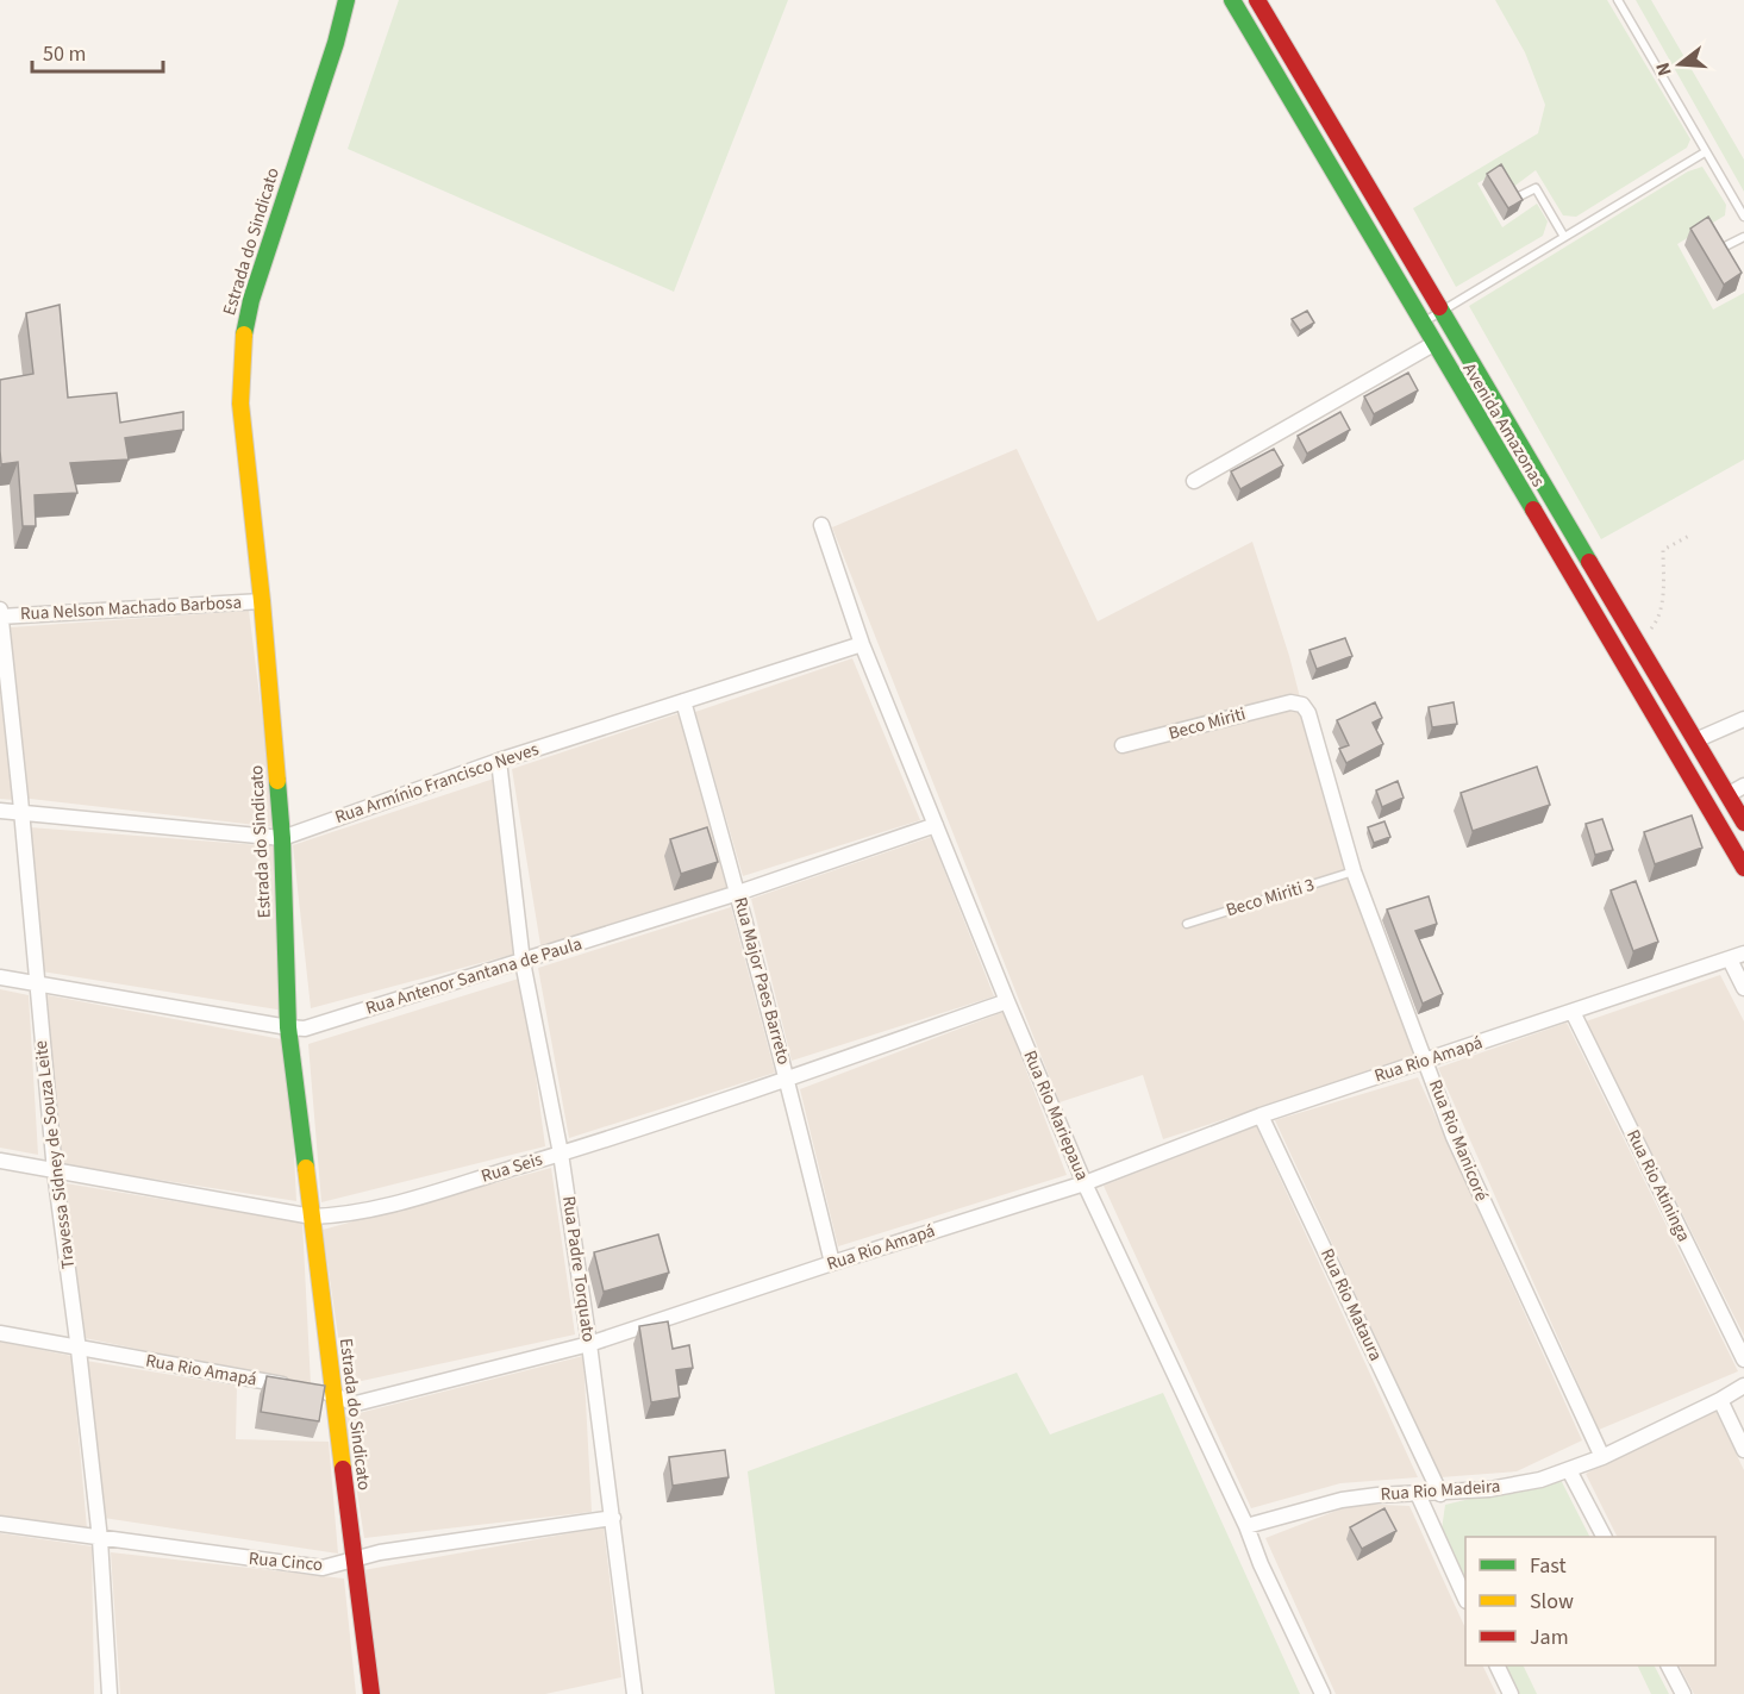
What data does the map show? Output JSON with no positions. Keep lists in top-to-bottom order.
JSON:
{
  "streets": {
    "street": [
      "Estrada do Sindicato",
      "Avenida Amazonas",
      "Rua Nelson Machado Barbosa",
      "Beco Miriti",
      "Rua Armínio Francisco Neves",
      "Rua Antenor Santana de Paula",
      "Rua Major Paes Barreto",
      "Rua Rio Amapá",
      "Rua Rio Mariepaua",
      "Rua Rio Manicoré",
      "Travessa Sidney de Souza Leite",
      "Rua Seis",
      "Rua Rio Atininga",
      "Rua Padre Torquato",
      "Rua Rio Mataura",
      "Rua Rio Madeira",
      "Rua Cinco"
    ],
    "lane": ["Beco Miriti 3"]
  },
  "crossings": [
    ["Estrada do Sindicato", "Rua Nelson Machado Barbosa"],
    ["Estrada do Sindicato", "Rua Armínio Francisco Neves"],
    ["Estrada do Sindicato", "Rua Antenor Santana de Paula"],
    ["Estrada do Sindicato", "Rua Rio Amapá"],
    ["Estrada do Sindicato", "Rua Seis"],
    ["Estrada do Sindicato", "Rua Cinco"],
    ["Rua Nelson Machado Barbosa", "Travessa Sidney de Souza Leite"],
    ["Beco Miriti", "Rua Rio Manicoré"],
    ["Rua Armínio Francisco Neves", "Rua Major Paes Barreto"],
    ["Rua Armínio Francisco Neves", "Rua Rio Mariepaua"],
    ["Rua Armínio Francisco Neves", "Travessa Sidney de Souza Leite"],
    ["Rua Armínio Francisco Neves", "Rua Padre Torquato"],
    ["Beco Miriti 3", "Rua Rio Manicoré"],
    ["Rua Antenor Santana de Paula", "Rua Major Paes Barreto"],
    ["Rua Antenor Santana de Paula", "Rua Rio Mariepaua"],
    ["Rua Antenor Santana de Paula", "Travessa Sidney de Souza Leite"],
    ["Rua Antenor Santana de Paula", "Rua Padre Torquato"],
    ["Rua Major Paes Barreto", "Rua Rio Amapá"],
    ["Rua Major Paes Barreto", "Rua Seis"],
    ["Rua Rio Amapá", "Rua Rio Mariepaua"],
    ["Rua Rio Amapá", "Rua Rio Manicoré"],
    ["Rua Rio Amapá", "Travessa Sidney de Souza Leite"],
    ["Rua Rio Amapá", "Rua Rio Atininga"],
    ["Rua Rio Amapá", "Rua Padre Torquato"],
    ["Rua Rio Amapá", "Rua Rio Mataura"],
    ["Rua Rio Mariepaua", "Rua Seis"],
    ["Rua Rio Mariepaua", "Rua Rio Madeira"],
    ["Rua Rio Manicoré", "Rua Rio Madeira"],
    ["Travessa Sidney de Souza Leite", "Rua Seis"],
    ["Travessa Sidney de Souza Leite", "Rua Cinco"],
    ["Rua Seis", "Rua Padre Torquato"],
    ["Rua Padre Torquato", "Rua Cinco"],
    ["Rua Rio Mataura", "Rua Rio Madeira"]
  ],
  "legend": ["Fast", "Slow", "Jam"],
  "scale_bar": "50 m",
  "north": "left"
}
